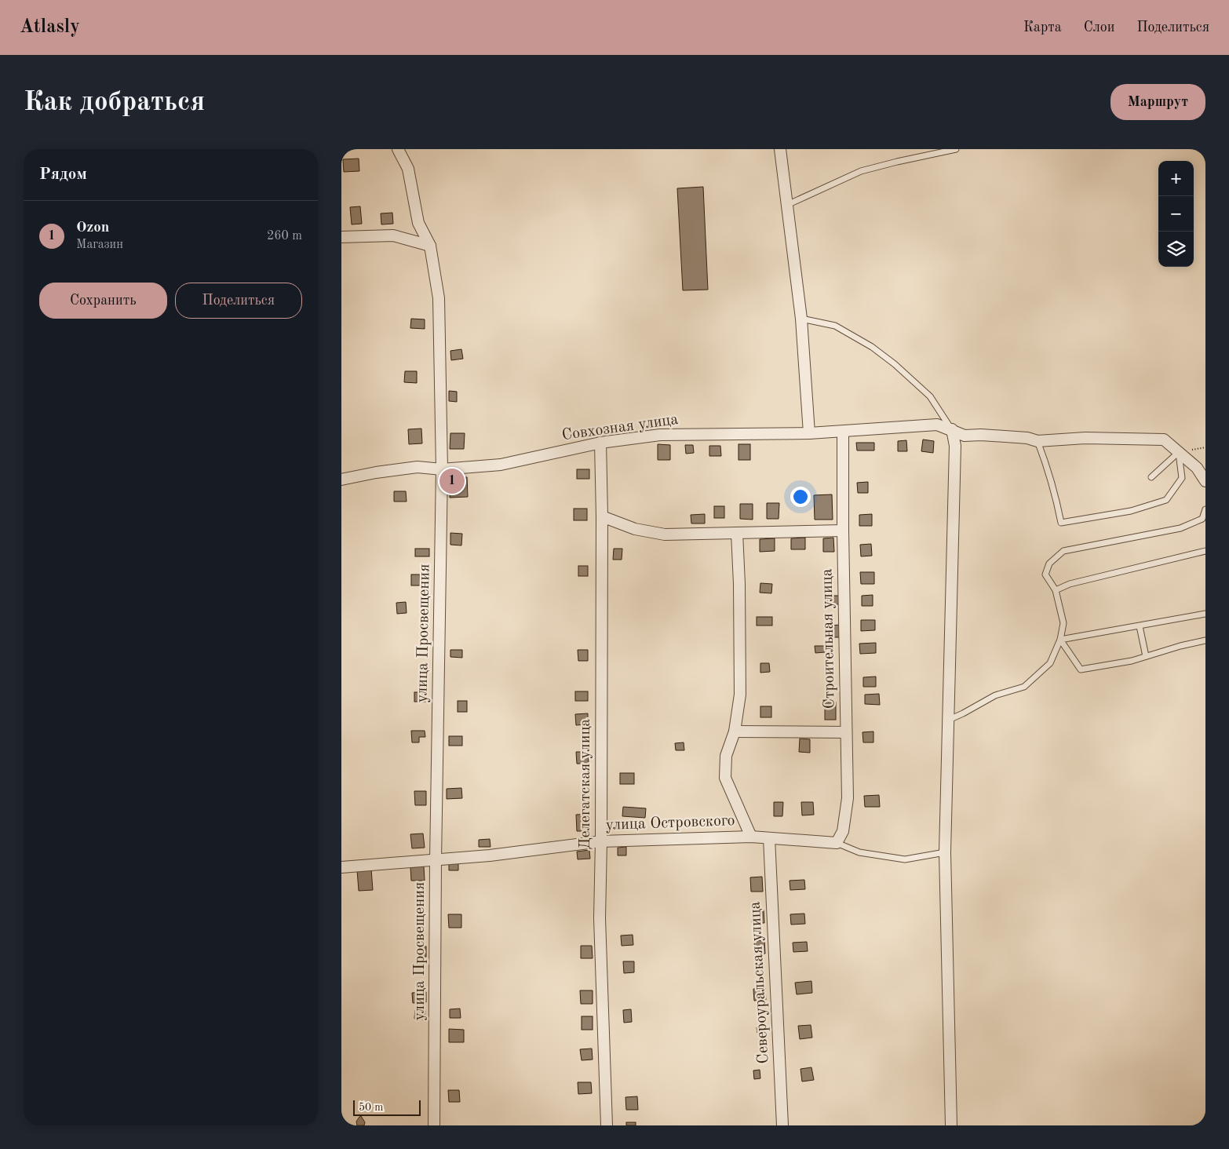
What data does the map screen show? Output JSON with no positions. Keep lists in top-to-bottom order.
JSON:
{
  "streets": {
    "street": [
      "Совхозная улица",
      "улица Просвещения",
      "Строительная улица",
      "Делегатская улица",
      "улица Островского",
      "Североуральская улица"
    ]
  },
  "crossings": [
    ["Совхозная улица", "улица Просвещения"],
    ["Совхозная улица", "Строительная улица"],
    ["Совхозная улица", "Делегатская улица"],
    ["улица Просвещения", "улица Островского"],
    ["Строительная улица", "улица Островского"],
    ["Делегатская улица", "улица Островского"],
    ["улица Островского", "Североуральская улица"]
  ],
  "scale_bar": "50 m",
  "page": {
    "header": "Atlasly",
    "nav": ["Карта", "Слои", "Поделиться"],
    "buttons": [
      "Маршрут",
      ["Сохранить", "Поделиться"]
    ],
    "title": "Как добраться",
    "heading": "Рядом",
    "map_buttons": ["+", "−"],
    "list": [
      {
        "mark": "1",
        "name": "Ozon",
        "note": "Магазин",
        "value": "260 m"
      }
    ],
    "pins": "1",
    "scale": "50 m"
  }
}
